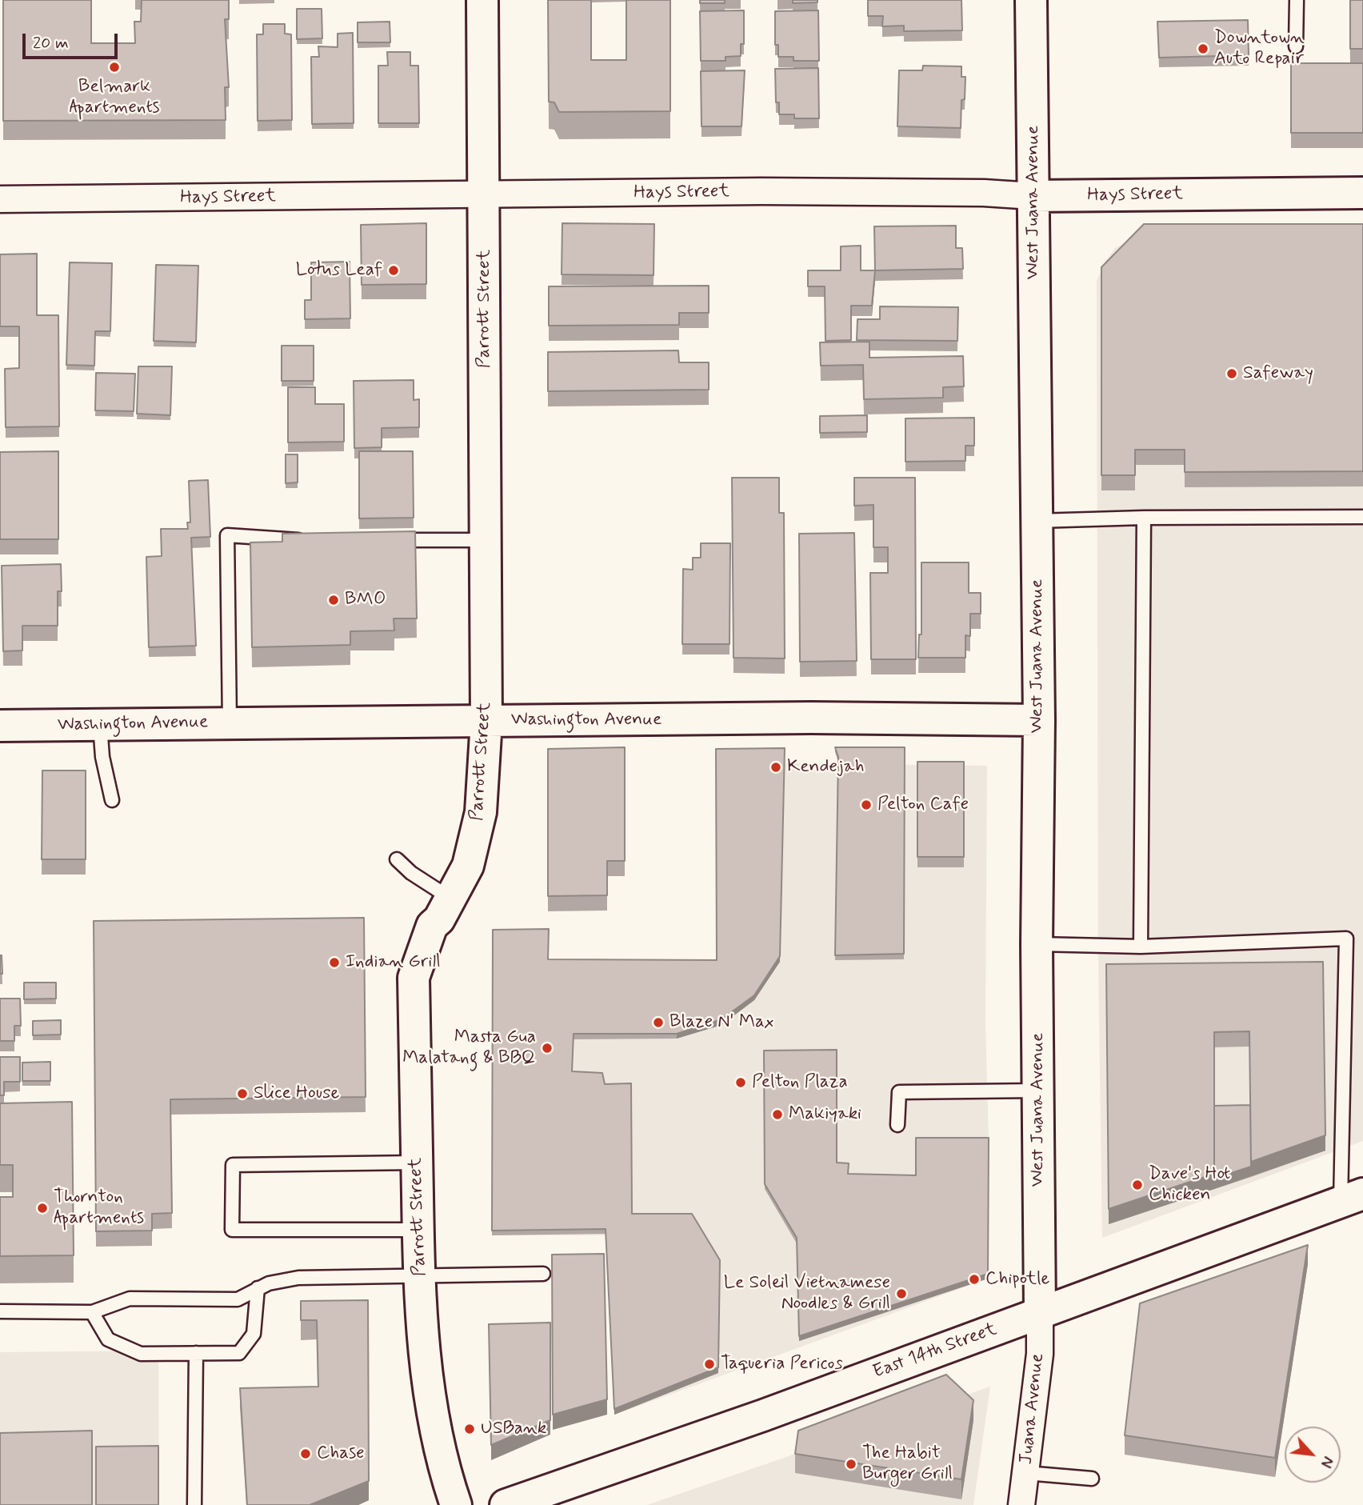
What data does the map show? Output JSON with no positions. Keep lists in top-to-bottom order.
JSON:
{
  "streets": {
    "street": [
      "Hays Street",
      "West Juana Avenue",
      "Parrott Street",
      "Washington Avenue",
      "East 14th Street",
      "Juana Avenue"
    ]
  },
  "crossings": [
    ["Hays Street", "West Juana Avenue"],
    ["Hays Street", "Parrott Street"],
    ["West Juana Avenue", "Washington Avenue"],
    ["West Juana Avenue", "East 14th Street"],
    ["West Juana Avenue", "Juana Avenue"],
    ["Parrott Street", "Washington Avenue"],
    ["East 14th Street", "Juana Avenue"]
  ],
  "places": [
    "Downtown Auto Repair",
    "Belmark Apartments",
    "Lotus Leaf",
    "Safeway",
    "BMO",
    "Kendejah",
    "Pelton Cafe",
    "Indian Grill",
    "Blaze N' Max",
    "Masta Gua Malatang & BBQ",
    "Pelton Plaza",
    "Slice House",
    "Makiyaki",
    "Dave's Hot Chicken",
    "Thornton Apartments",
    "Chipotle",
    "Le Soleil Vietnamese Noodles & Grill",
    "Taqueria Pericos",
    "USBank",
    "Chase",
    "The Habit Burger Grill"
  ],
  "scale_bar": "20 m",
  "north": "bottom right"
}
